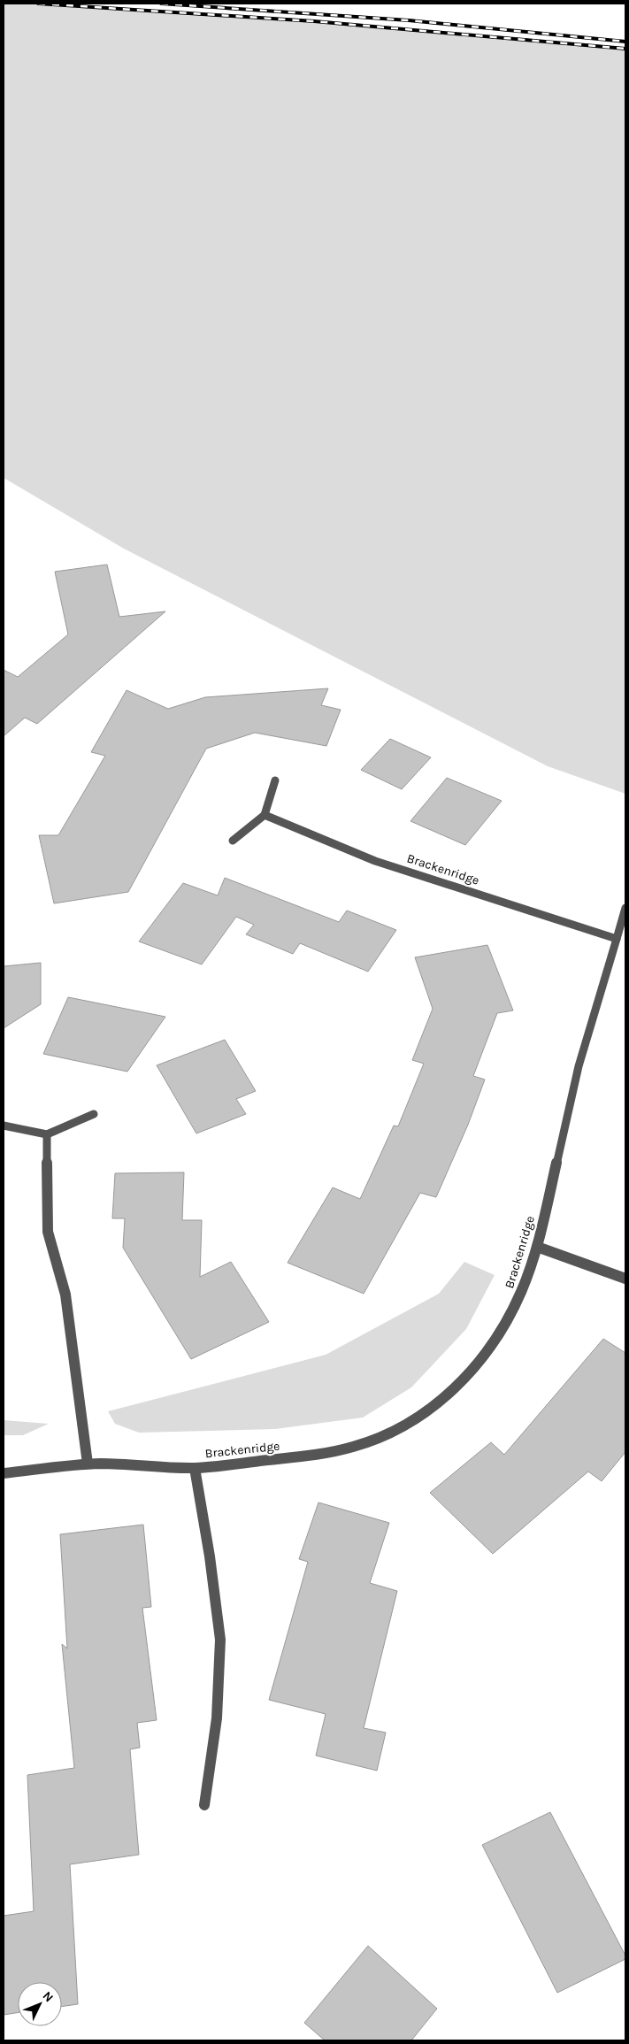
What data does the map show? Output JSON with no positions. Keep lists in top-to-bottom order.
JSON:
{
  "streets": {
    "street": ["Brackenridge"]
  },
  "north": "top right"
}
